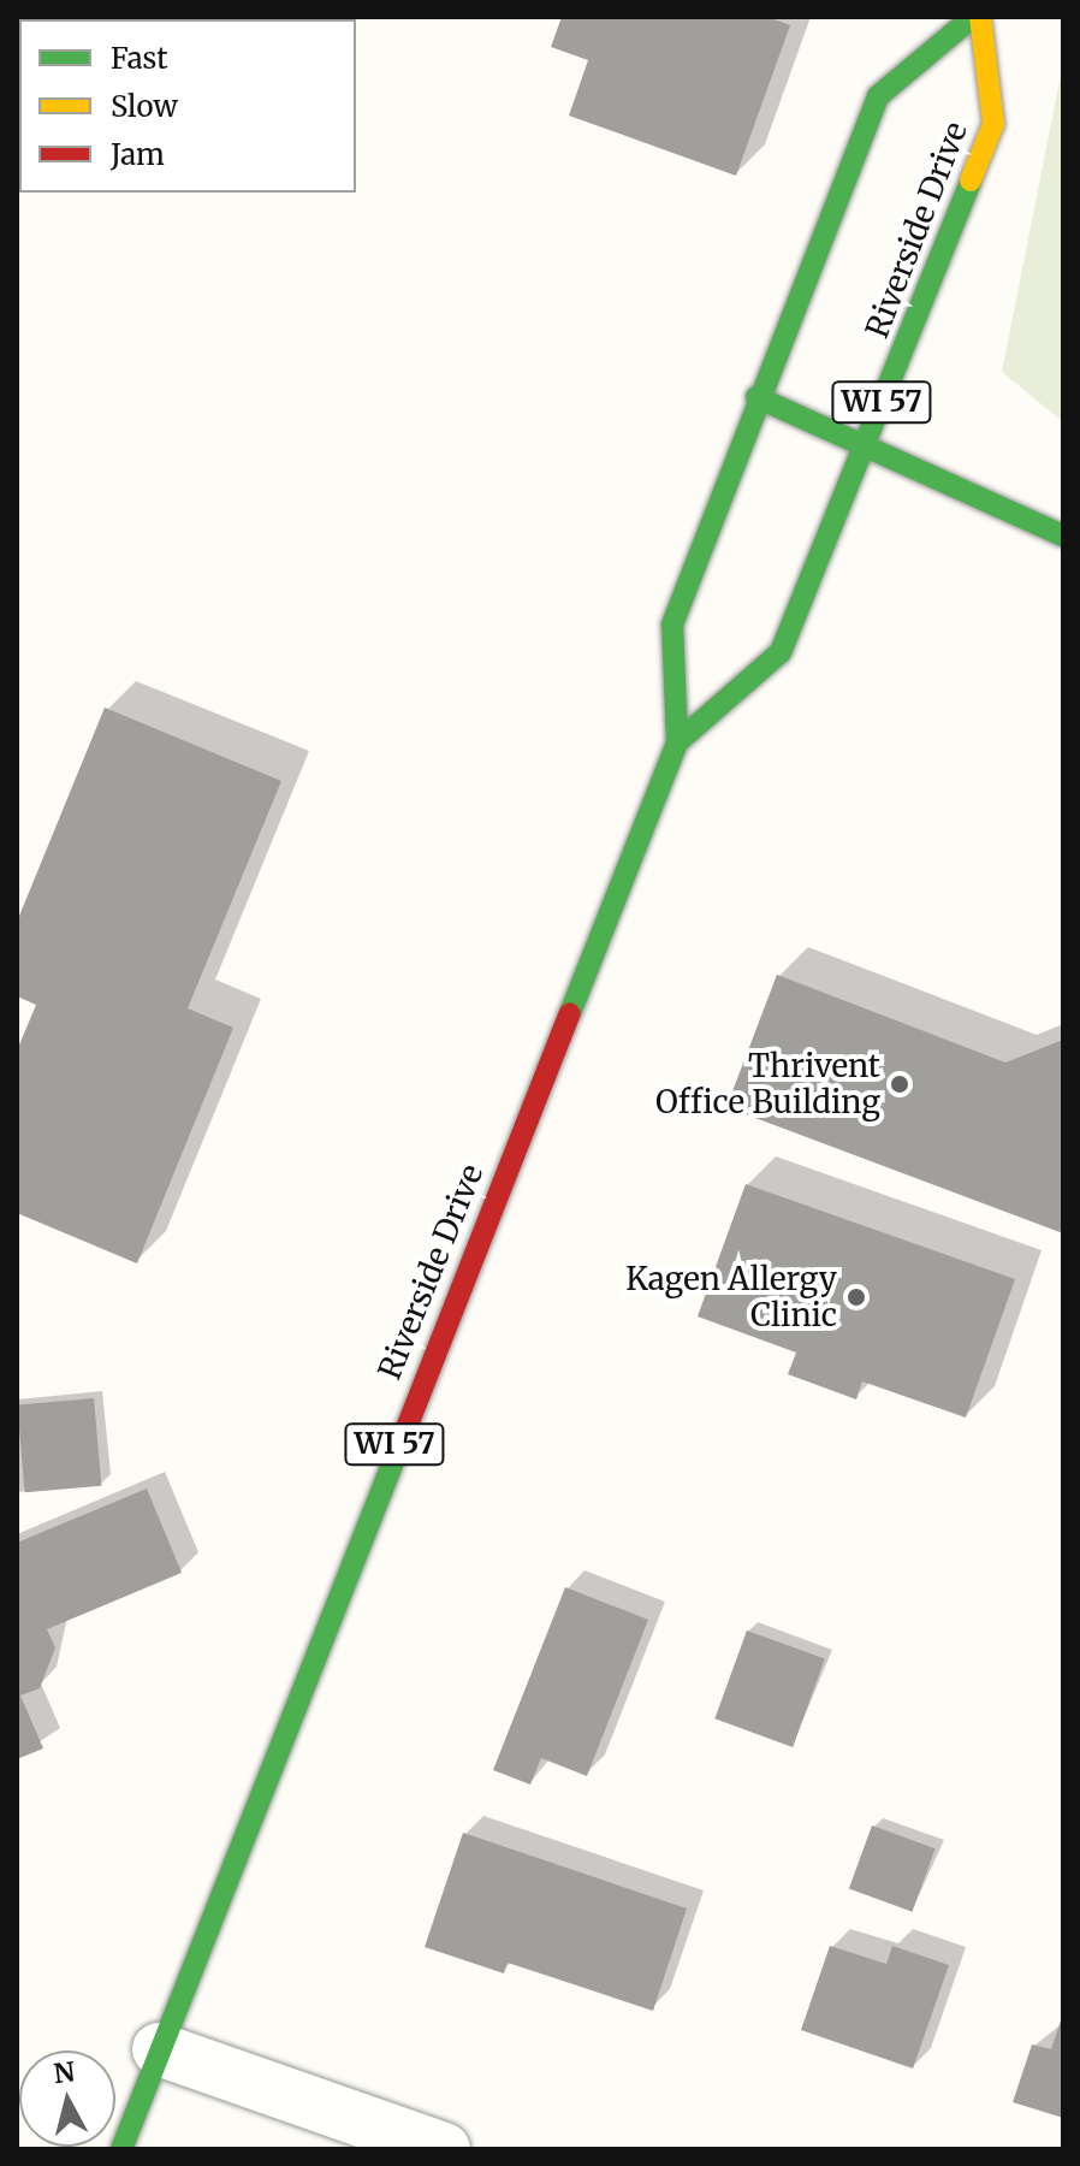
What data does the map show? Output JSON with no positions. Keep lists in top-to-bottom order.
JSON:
{
  "streets": {
    "main road": ["Riverside Drive", "WI 57"]
  },
  "places": ["Thrivent Office Building", "Kagen Allergy Clinic"],
  "legend": ["Fast", "Slow", "Jam"],
  "north": "top"
}
